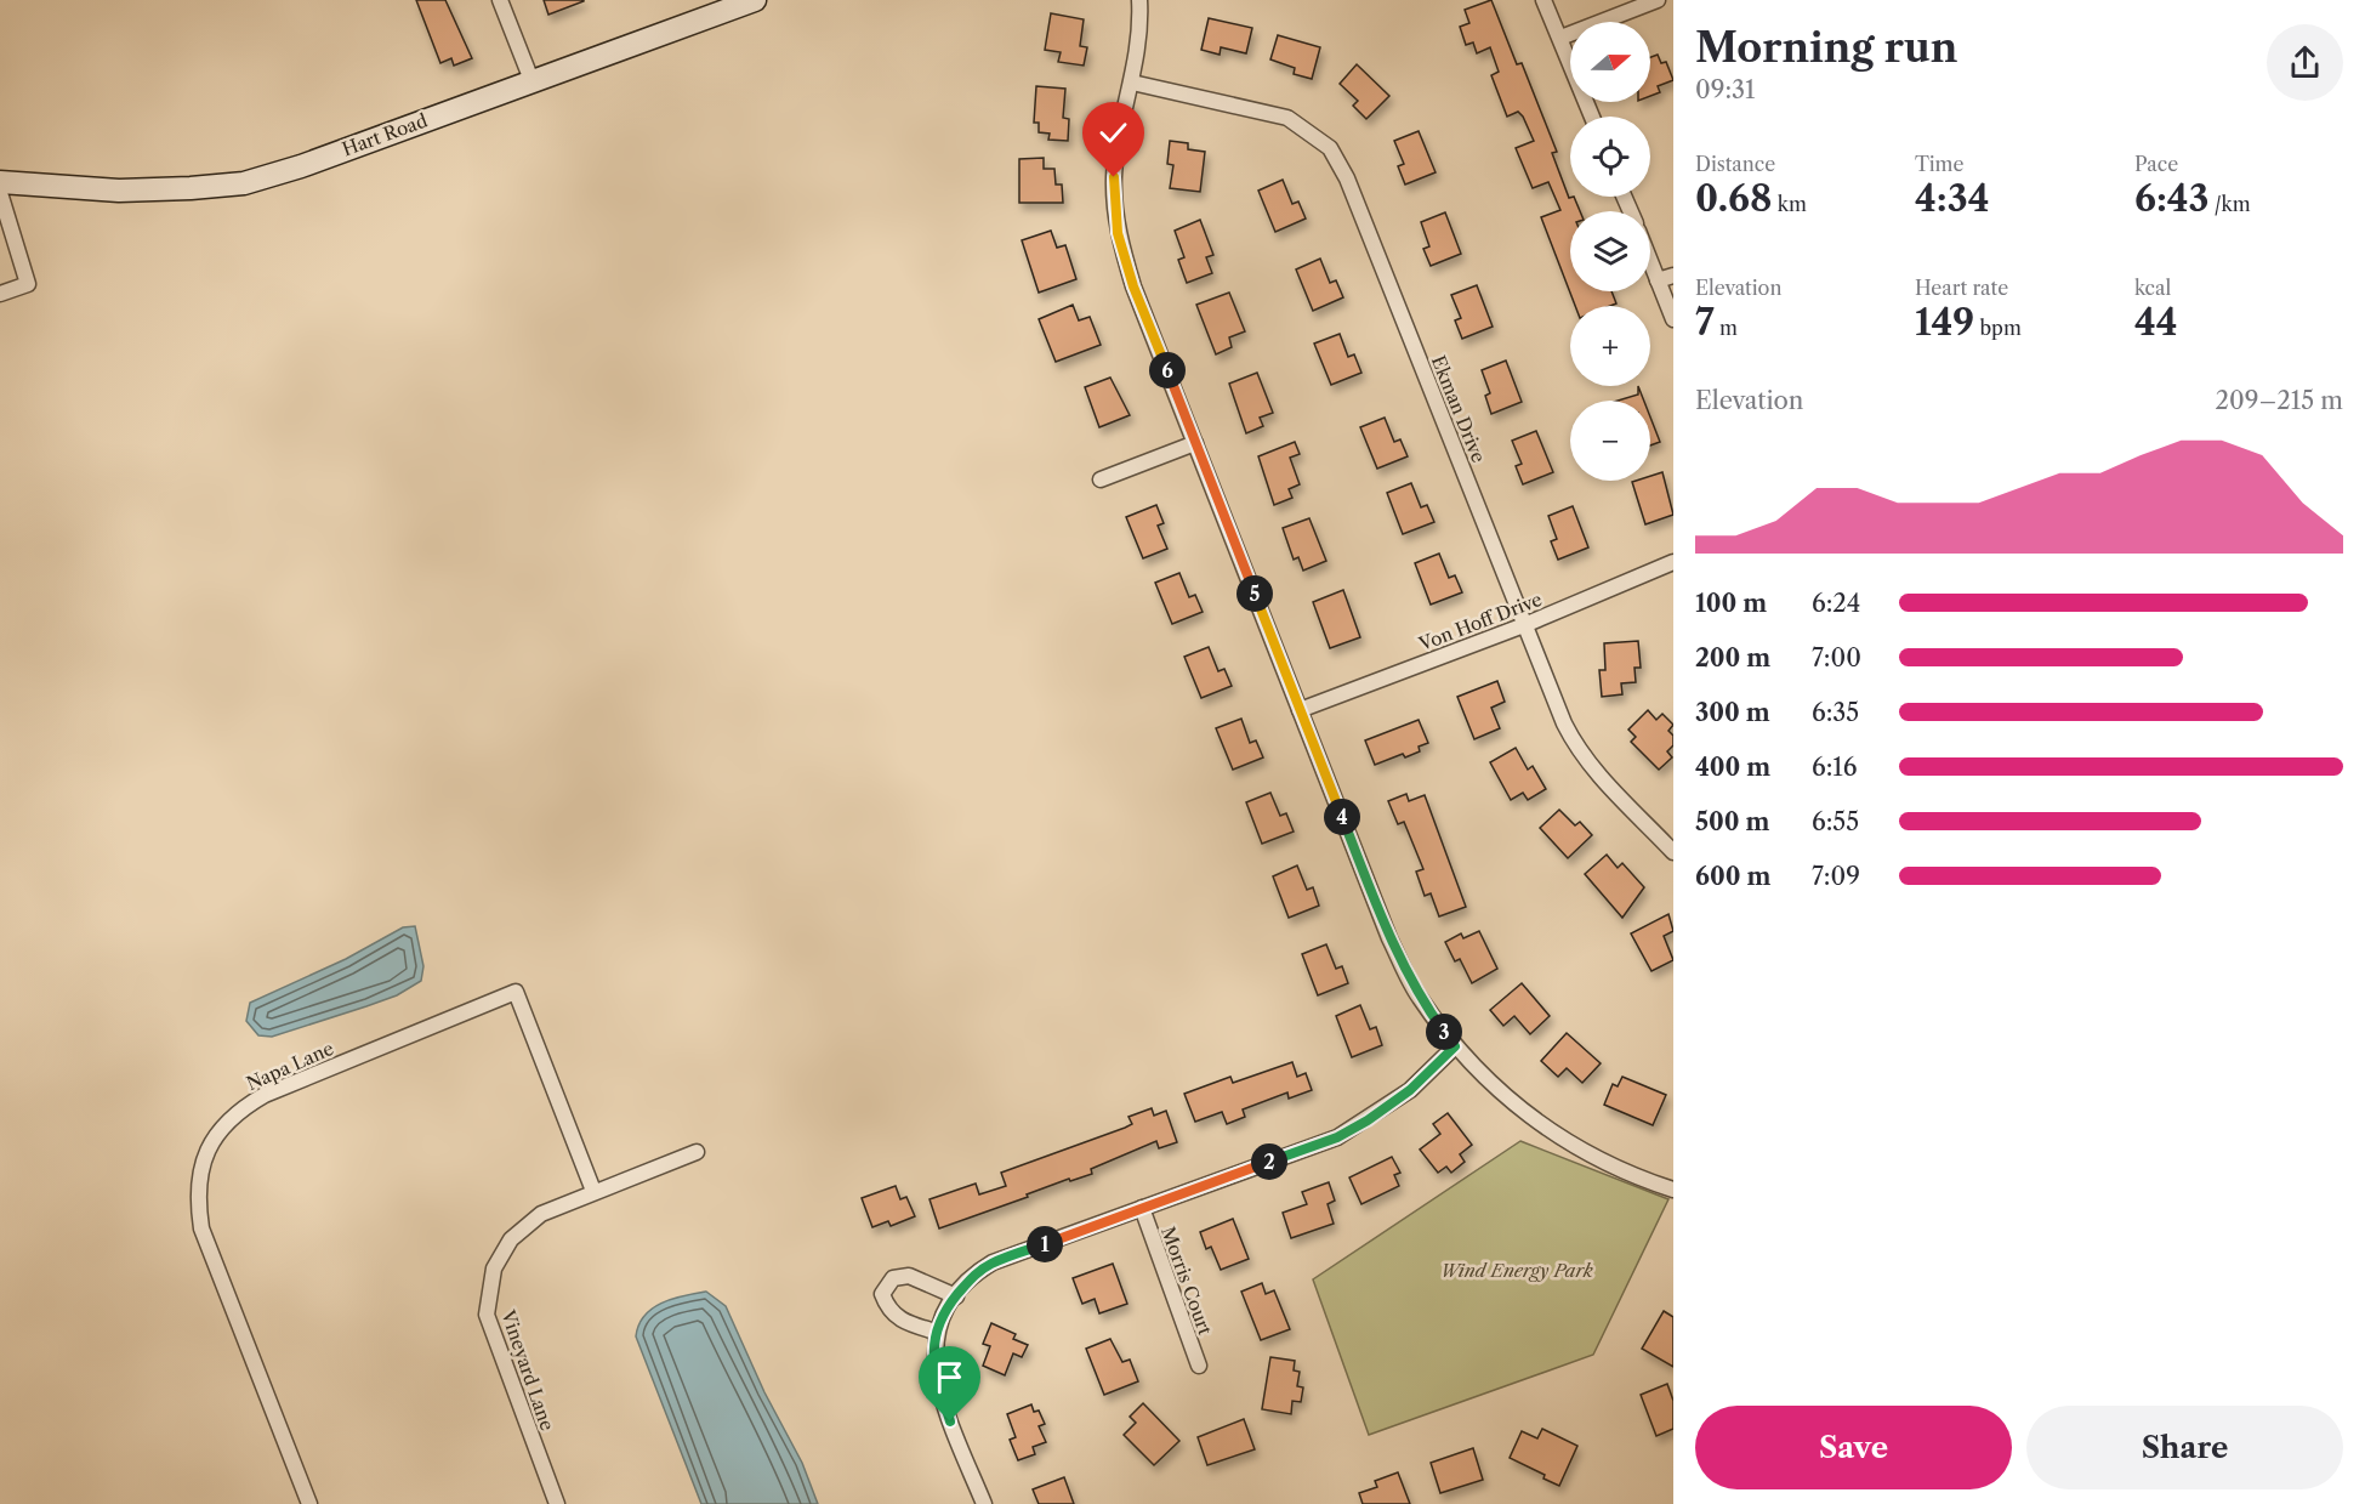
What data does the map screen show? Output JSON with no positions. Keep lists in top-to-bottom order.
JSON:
{
  "streets": {
    "street": [
      "Hart Road",
      "Ekman Drive",
      "Von Hoff Drive",
      "Napa Lane",
      "Morris Court",
      "Vineyard Lane"
    ]
  },
  "crossings": [
    ["Ekman Drive", "Von Hoff Drive"],
    ["Napa Lane", "Vineyard Lane"]
  ],
  "parks": ["Wind Energy Park"],
  "north": "right",
  "page": {
    "heading": ["Morning run", "09:31"],
    "map_buttons": ["+", "−"],
    "stats": [
      ["Distance", "0.68 km"],
      ["Time", "4:34"],
      ["Pace", "6:43 /km"],
      ["Elevation", "7 m"],
      ["Heart rate", "149 bpm"],
      ["kcal", "44"]
    ],
    "pins": [
      "6",
      "5",
      "4",
      "3",
      "2",
      "1"
    ],
    "chart": ["Elevation", "209–215 m"],
    "list": [
      {
        "name": "100 m",
        "note": "6:24"
      },
      {
        "name": "200 m",
        "note": "7:00"
      },
      {
        "name": "300 m",
        "note": "6:35"
      },
      {
        "name": "400 m",
        "note": "6:16"
      },
      {
        "name": "500 m",
        "note": "6:55"
      },
      {
        "name": "600 m",
        "note": "7:09"
      }
    ],
    "buttons": ["Save", "Share"]
  }
}
